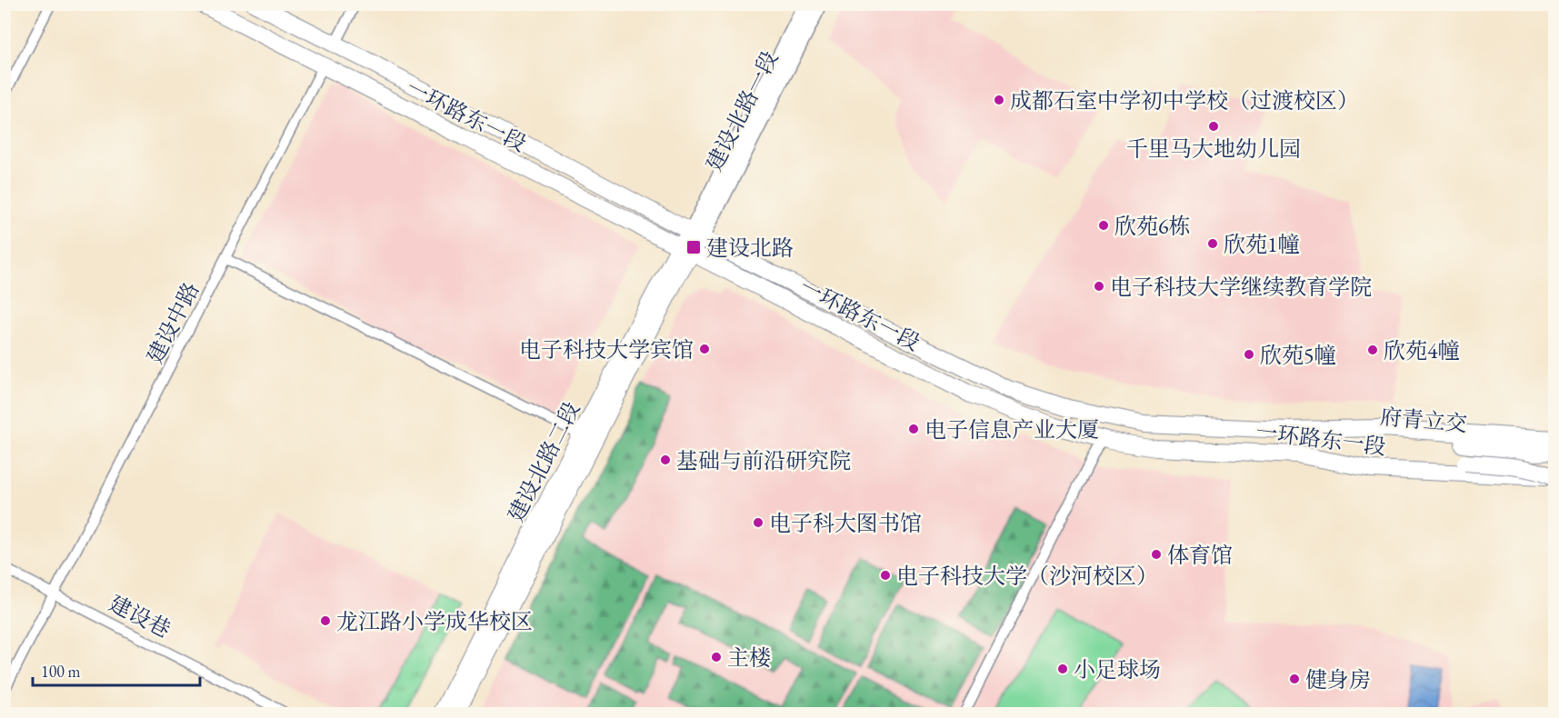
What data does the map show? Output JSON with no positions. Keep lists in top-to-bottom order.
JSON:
{
  "streets": {
    "main road": [
      "建设北路一段",
      "一环路东一段",
      "府青立交",
      "建设北路二段"
    ],
    "street": ["建设中路", "建设巷"]
  },
  "crossings": [
    ["建设北路一段", "一环路东一段"],
    ["建设北路一段", "建设北路二段"],
    ["一环路东一段", "建设中路"],
    ["一环路东一段", "府青立交"],
    ["一环路东一段", "建设北路二段"],
    ["建设中路", "建设巷"]
  ],
  "places": {
    "other": [
      "成都石室中学初中学校（过渡校区）",
      "千里马大地幼儿园",
      "欣苑6栋",
      "欣苑1幢",
      "电子科技大学继续教育学院",
      "电子科技大学宾馆",
      "欣苑4幢",
      "欣苑5幢",
      "电子信息产业大厦",
      "基础与前沿研究院",
      "电子科大图书馆",
      "体育馆",
      "电子科技大学（沙河校区）",
      "龙江路小学成华校区",
      "主楼",
      "小足球场",
      "健身房"
    ],
    "transit": ["建设北路"]
  },
  "scale_bar": "100 m"
}
